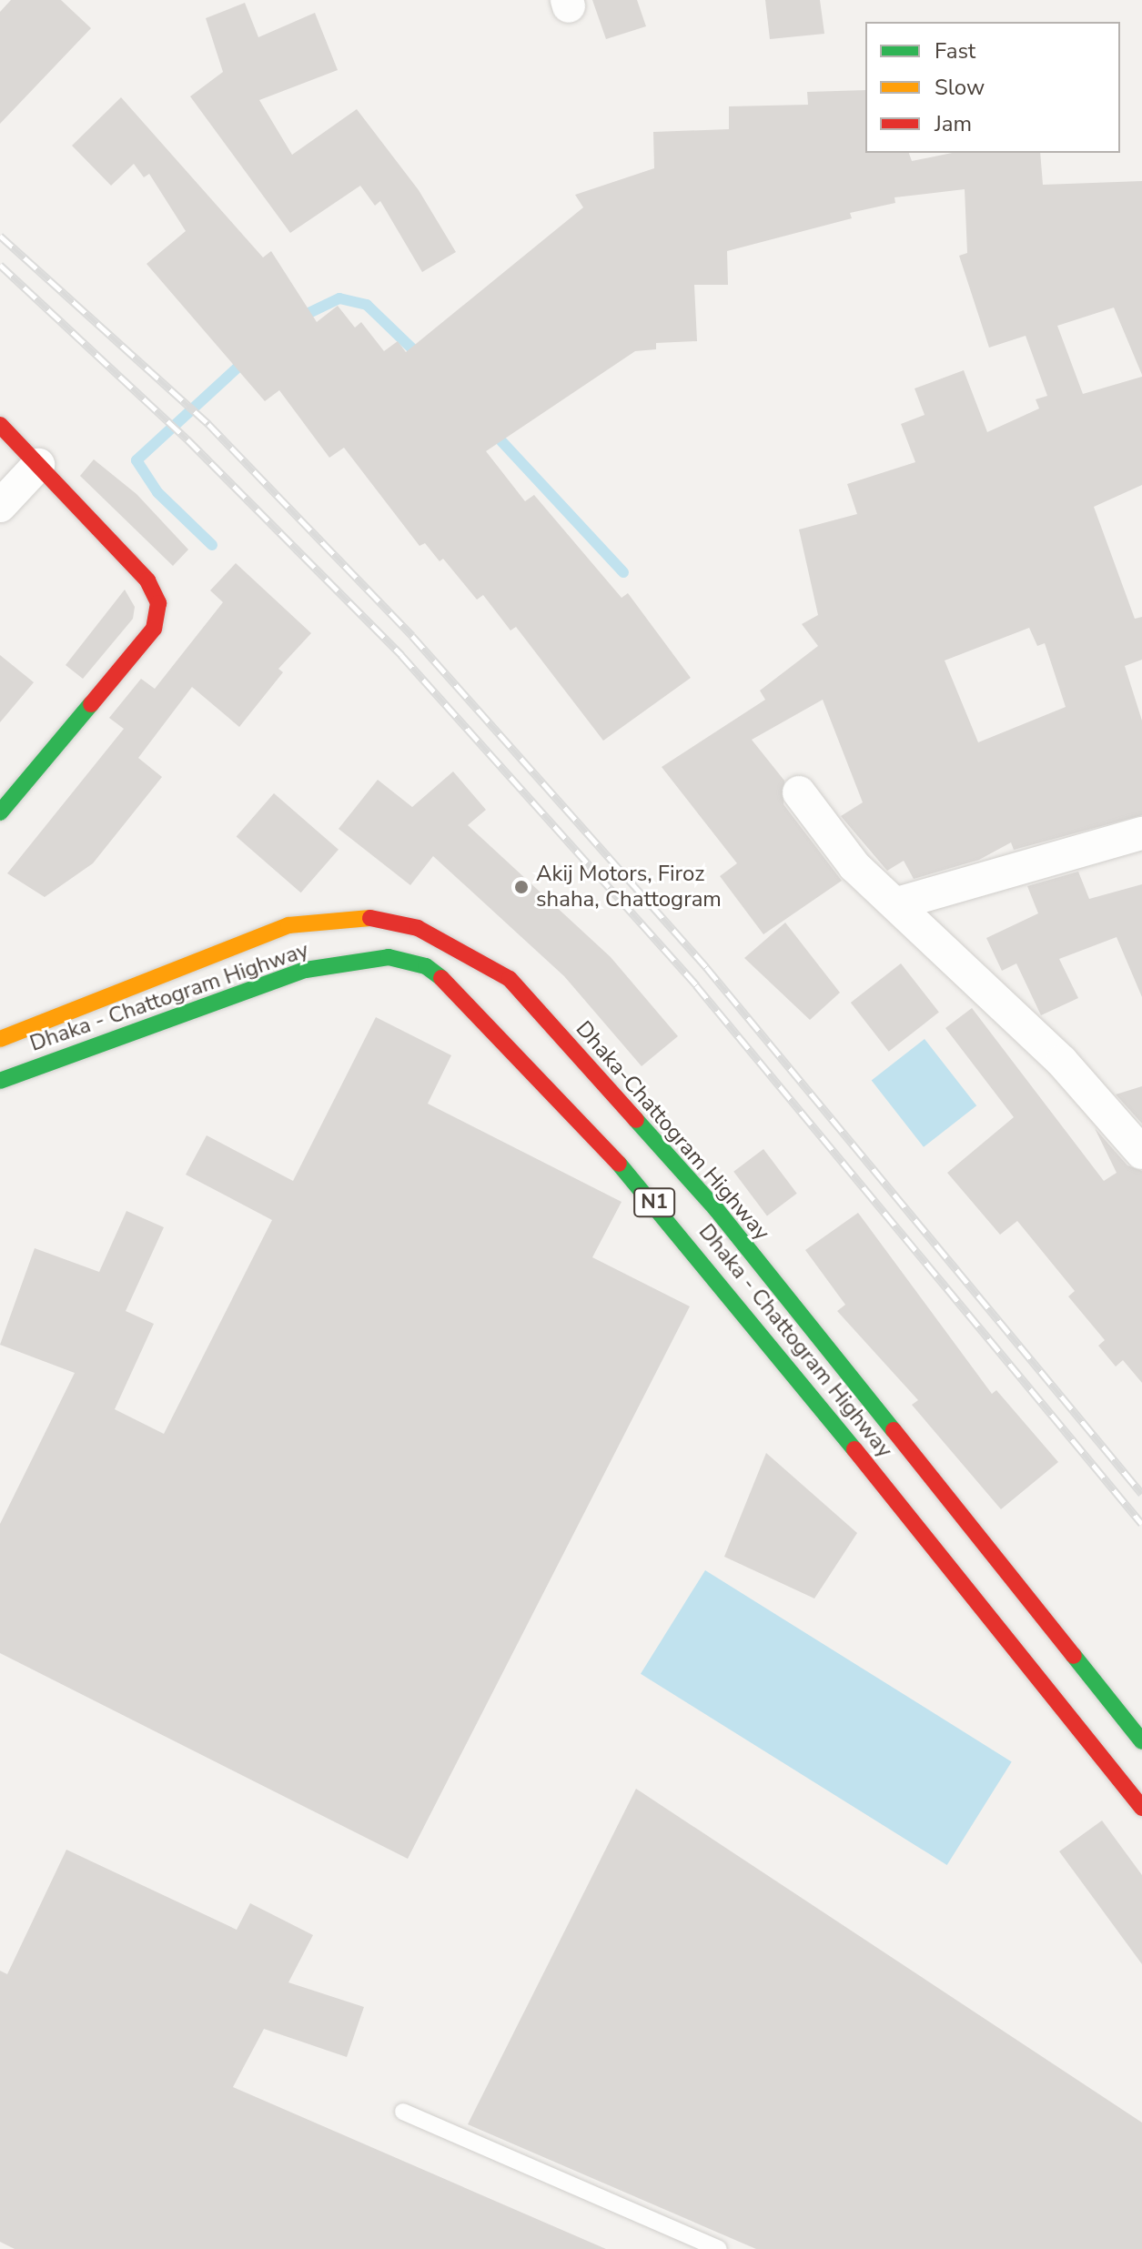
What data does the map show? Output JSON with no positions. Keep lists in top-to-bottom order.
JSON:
{
  "streets": {
    "main road": ["Dhaka - Chattogram Highway", "Dhaka-Chattogram Highway", "N1"]
  },
  "places": ["Akij Motors, Firoz shaha, Chattogram"],
  "legend": ["Fast", "Slow", "Jam"]
}
